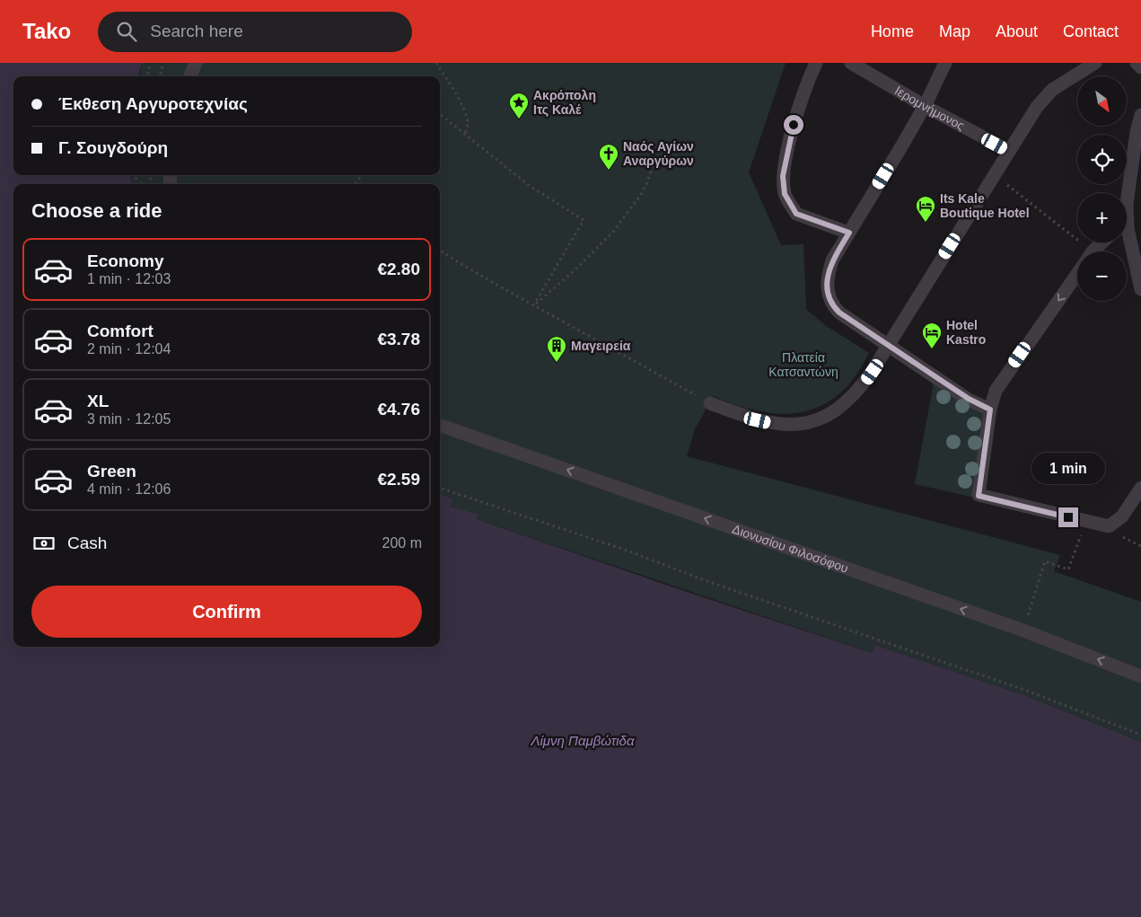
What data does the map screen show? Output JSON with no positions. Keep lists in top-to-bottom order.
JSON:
{
  "streets": {
    "street": ["Ιερομνήμονος", "Διονυσίου Φιλοσόφου"]
  },
  "one_way": ["Διονυσίου Φιλοσόφου"],
  "water": ["Λίμνη Παμβώτιδα"],
  "parks": ["Πλατεία Κατσαντώνη"],
  "places": {
    "place": ["Ακρόπολη Ιτς Καλέ"],
    "church": ["Ναός Αγίων Αναργύρων"],
    "hotel": ["Its Kale Boutique Hotel", "Hotel Kastro"],
    "building": ["Μαγειρεία"]
  },
  "north": "bottom right",
  "page": {
    "header": "Tako",
    "search": "Search here",
    "nav": [
      "Home",
      "Map",
      "About",
      "Contact"
    ],
    "map_buttons": ["+", "−"],
    "banner": ["Έκθεση Αργυροτεχνίας", "Γ. Σουγδούρη"],
    "heading": "Choose a ride",
    "list": [
      {
        "name": "Economy",
        "note": "1 min · 12:03",
        "value": "€2.80"
      },
      {
        "name": "Comfort",
        "note": "2 min · 12:04",
        "value": "€3.78"
      },
      {
        "name": "XL",
        "note": "3 min · 12:05",
        "value": "€4.76"
      },
      {
        "name": "Green",
        "note": "4 min · 12:06",
        "value": "€2.59"
      }
    ],
    "bubble": "1 min",
    "pay": ["Cash", "200 m"],
    "buttons": "Confirm"
  }
}
